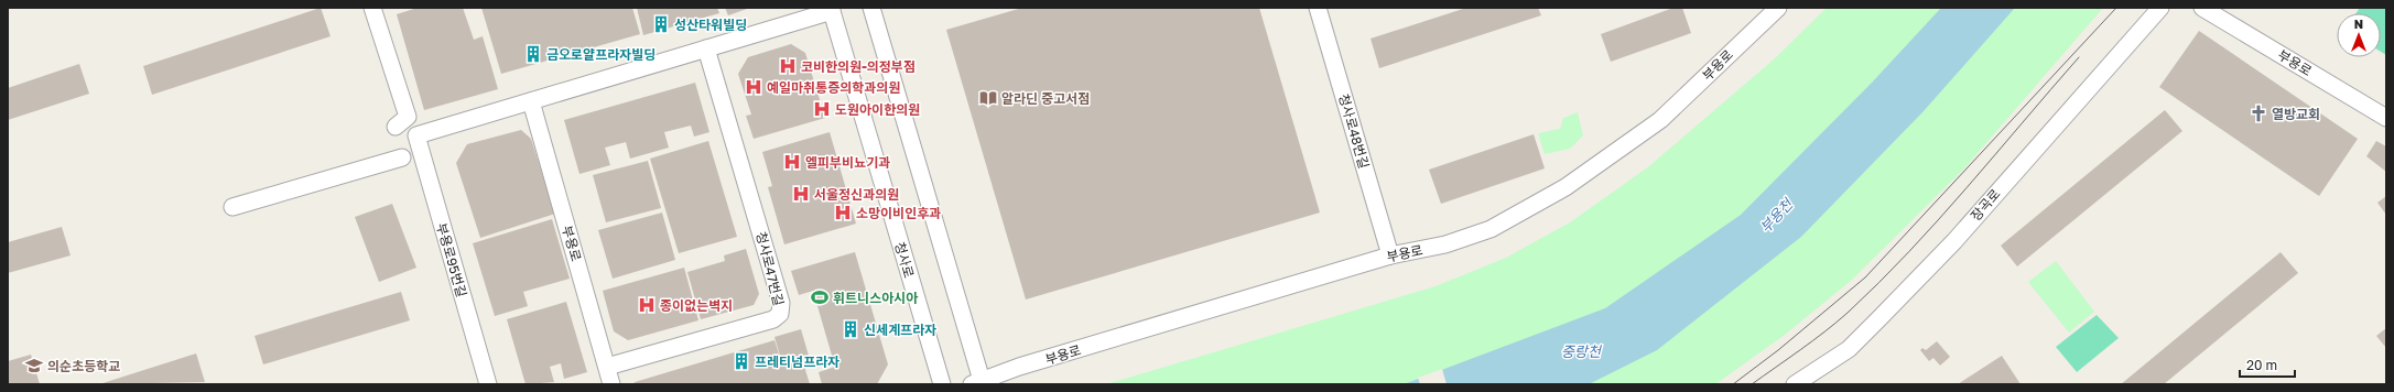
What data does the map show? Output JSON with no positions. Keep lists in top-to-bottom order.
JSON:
{
  "streets": {
    "street": [
      "부용로",
      "청사로48번길",
      "장곡로",
      "부용로95번길",
      "청사로",
      "청사로47번길"
    ]
  },
  "crossings": [
    ["부용로", "청사로48번길"],
    ["부용로", "부용로95번길"],
    ["부용로", "청사로47번길"]
  ],
  "water": ["부용천", "중랑천"],
  "places": {
    "building": [
      "성산타워빌딩",
      "금오로얄프라자빌딩",
      "신세계프라자",
      "프레티넘프라자"
    ],
    "hospital": [
      "코비한의원-의정부점",
      "예일마취통증의학과의원",
      "도원아이한의원",
      "엘피부비뇨기과",
      "서울정신과의원",
      "소망이비인후과",
      "종이없는벽지"
    ],
    "library": ["알라딘 중고서점"],
    "church": ["열방교회"],
    "sports": ["휘트니스아시아"],
    "school or university": ["의순초등학교"]
  },
  "scale_bar": "20 m",
  "north": "top"
}
